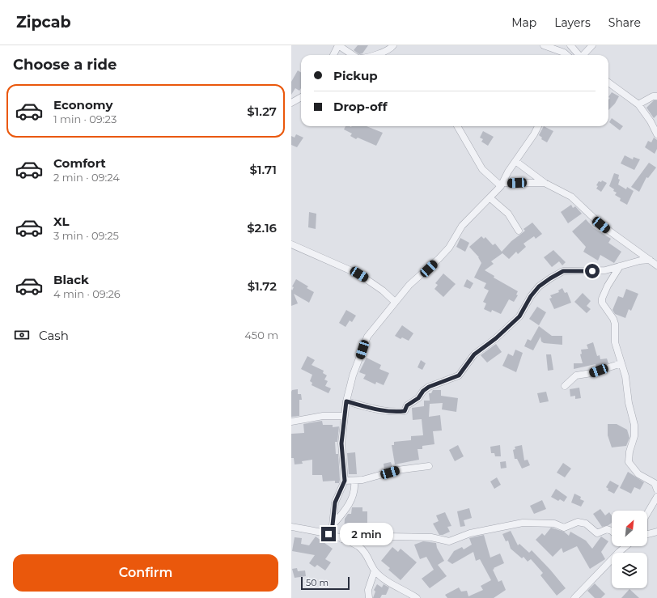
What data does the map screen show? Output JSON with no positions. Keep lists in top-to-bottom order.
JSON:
{
  "scale_bar": "50 m",
  "north": "top right",
  "page": {
    "header": "Zipcab",
    "nav": ["Map", "Layers", "Share"],
    "heading": "Choose a ride",
    "banner": ["Pickup", "Drop-off"],
    "list": [
      {
        "name": "Economy",
        "note": "1 min · 09:23",
        "value": "$1.27"
      },
      {
        "name": "Comfort",
        "note": "2 min · 09:24",
        "value": "$1.71"
      },
      {
        "name": "XL",
        "note": "3 min · 09:25",
        "value": "$2.16"
      },
      {
        "name": "Black",
        "note": "4 min · 09:26",
        "value": "$1.72"
      }
    ],
    "pay": ["Cash", "450 m"],
    "bubble": "2 min",
    "buttons": "Confirm",
    "scale": "50 m"
  }
}
